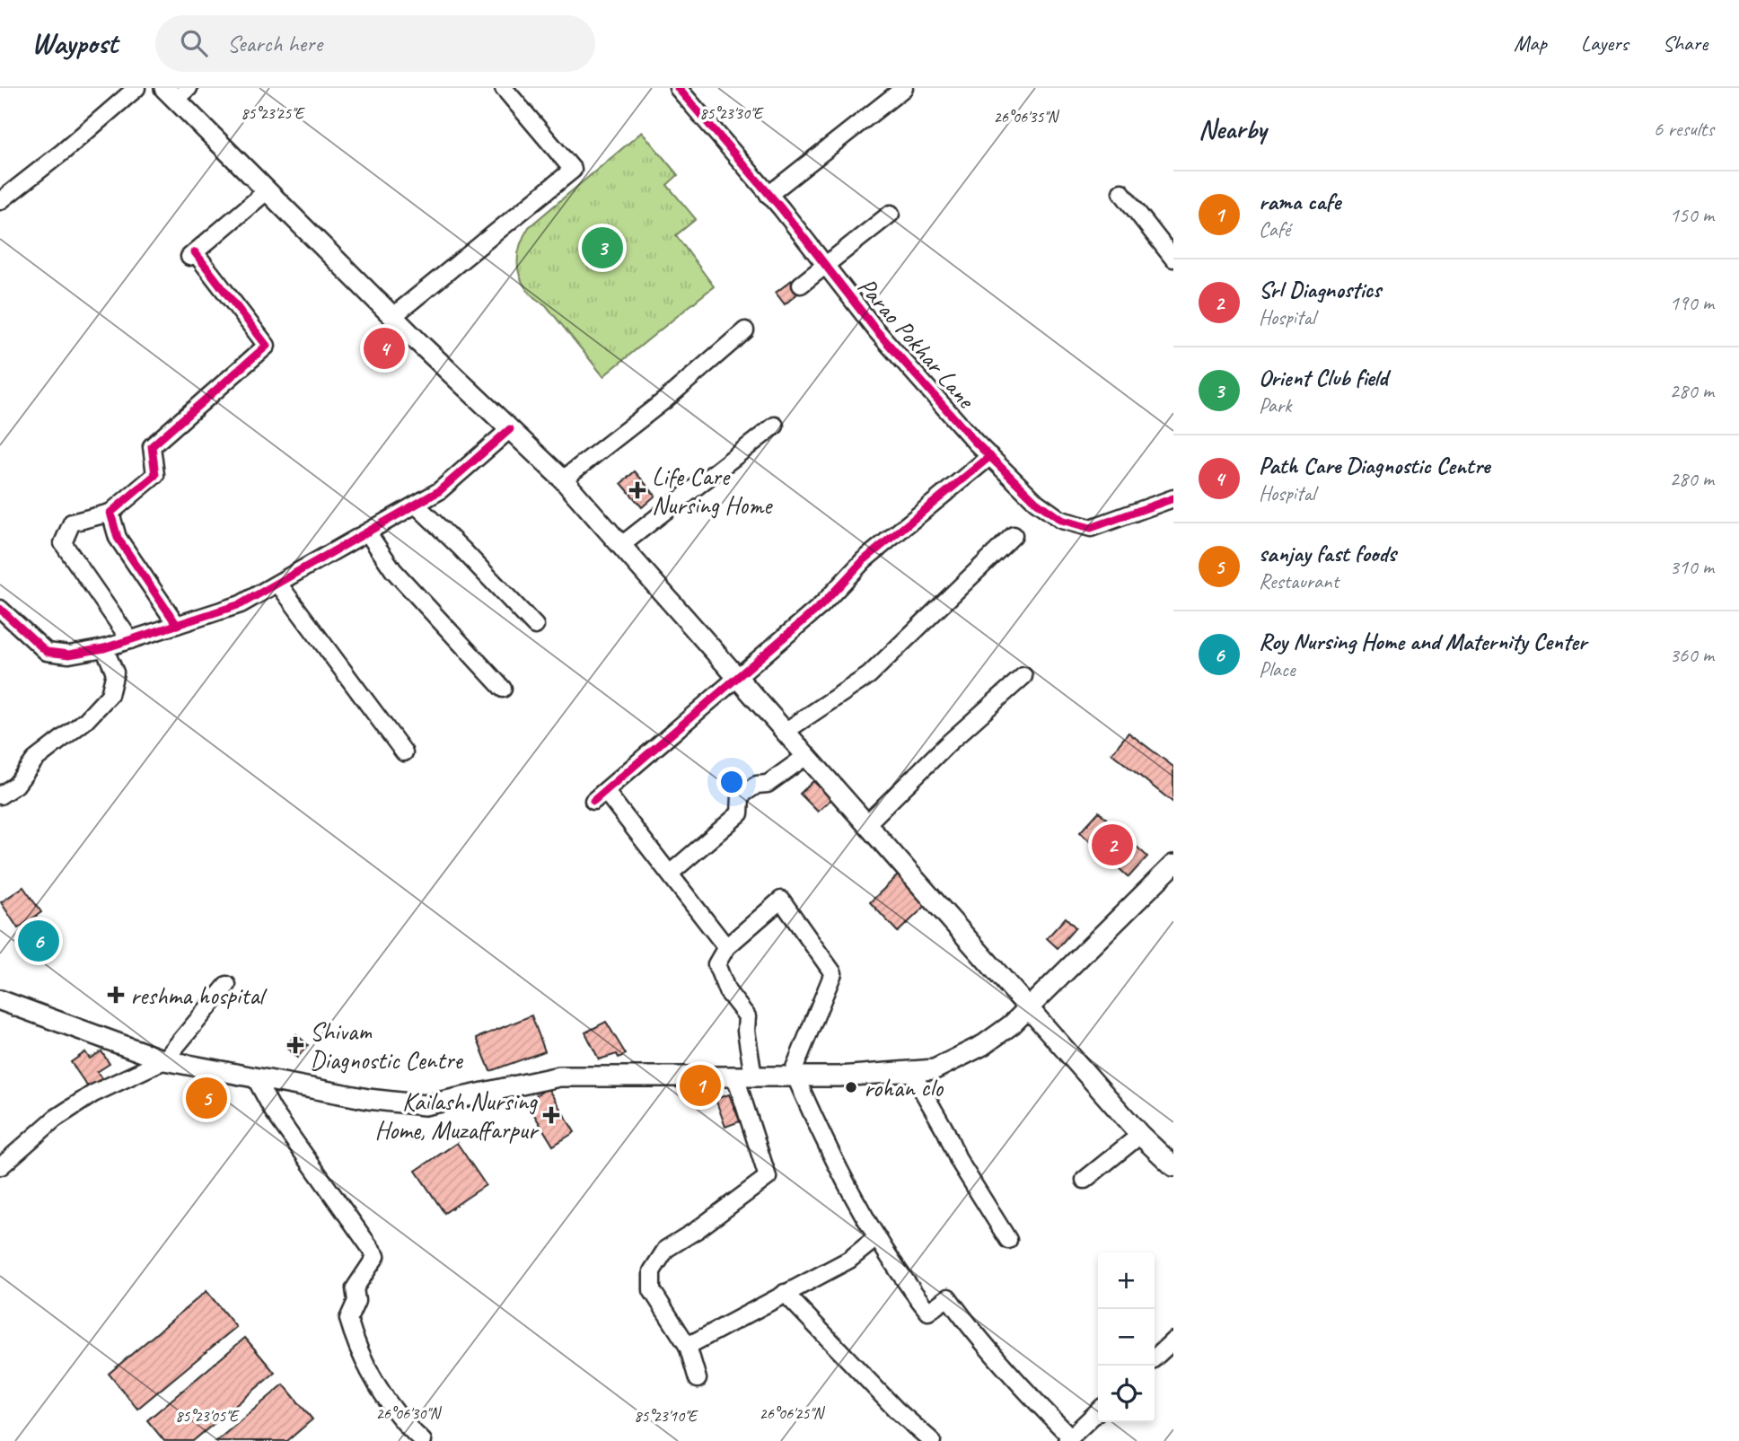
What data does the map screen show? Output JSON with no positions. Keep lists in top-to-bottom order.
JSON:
{
  "streets": {
    "street": ["Parao Pokhar Lane"]
  },
  "places": {
    "health": [
      "Life Care Nursing Home",
      "reshma hospital",
      "Shivam Diagnostic Centre",
      "Kailash Nursing Home, Muzaffarpur"
    ],
    "other": ["rohan clo"]
  },
  "page": {
    "header": "Waypost",
    "search": "Search here",
    "nav": ["Map", "Layers", "Share"],
    "heading": ["Nearby", "6 results"],
    "list": [
      {
        "mark": "1",
        "name": "rama cafe",
        "note": "Café",
        "value": "150 m"
      },
      {
        "mark": "2",
        "name": "Srl Diagnostics",
        "note": "Hospital",
        "value": "190 m"
      },
      {
        "mark": "3",
        "name": "Orient Club field",
        "note": "Park",
        "value": "280 m"
      },
      {
        "mark": "4",
        "name": "Path Care Diagnostic Centre",
        "note": "Hospital",
        "value": "280 m"
      },
      {
        "mark": "5",
        "name": "sanjay fast foods",
        "note": "Restaurant",
        "value": "310 m"
      },
      {
        "mark": "6",
        "name": "Roy Nursing Home and Maternity Center",
        "note": "Place",
        "value": "360 m"
      }
    ],
    "pins": [
      "3",
      "4",
      "2",
      "6",
      "1",
      "5"
    ],
    "map_buttons": ["+", "−"]
  },
  "coordinates": [
    "85°23'25\"E",
    "85°23'30\"E",
    "26°06'35\"N",
    "26°06'30\"N",
    "26°06'25\"N",
    "85°23'05\"E",
    "85°23'10\"E"
  ]
}
